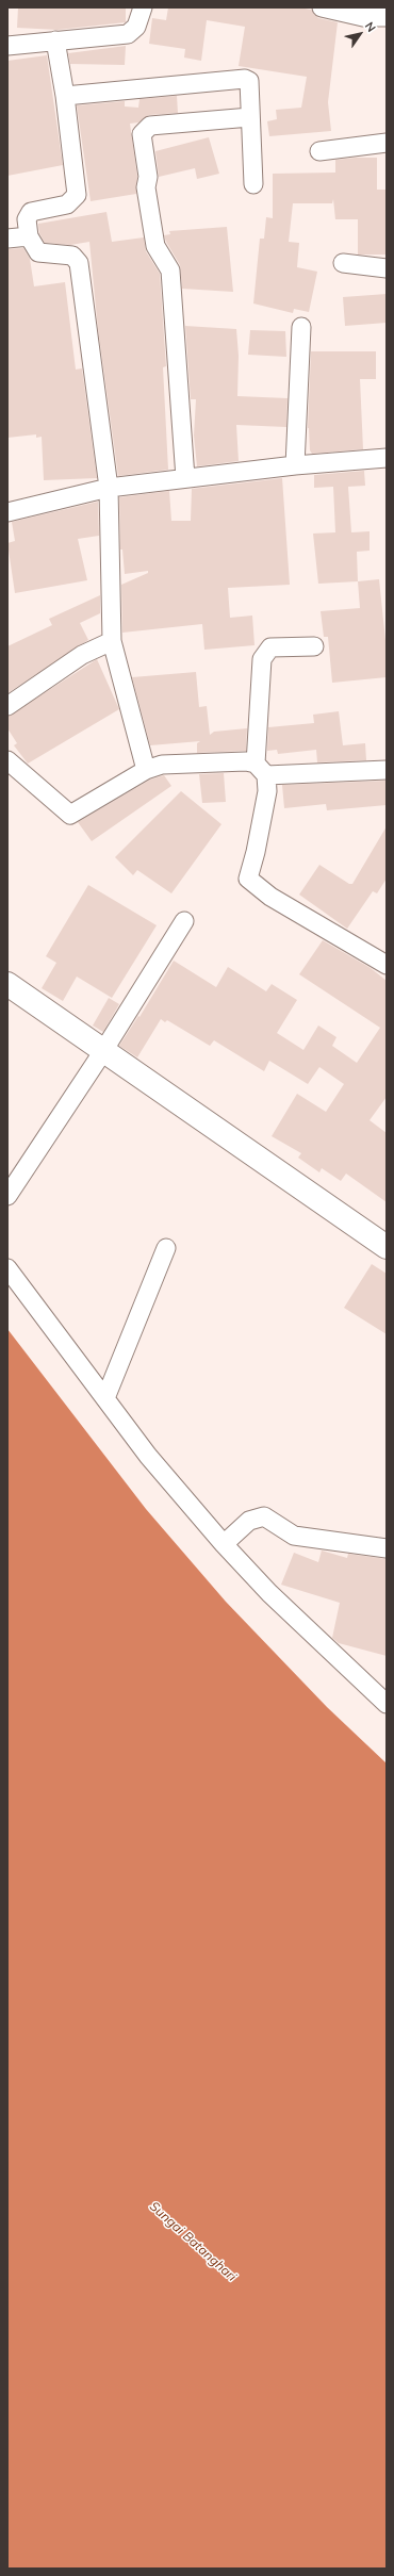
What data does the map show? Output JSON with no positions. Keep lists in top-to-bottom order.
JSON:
{
  "water": ["Sungai Batanghari"],
  "north": "top right"
}
